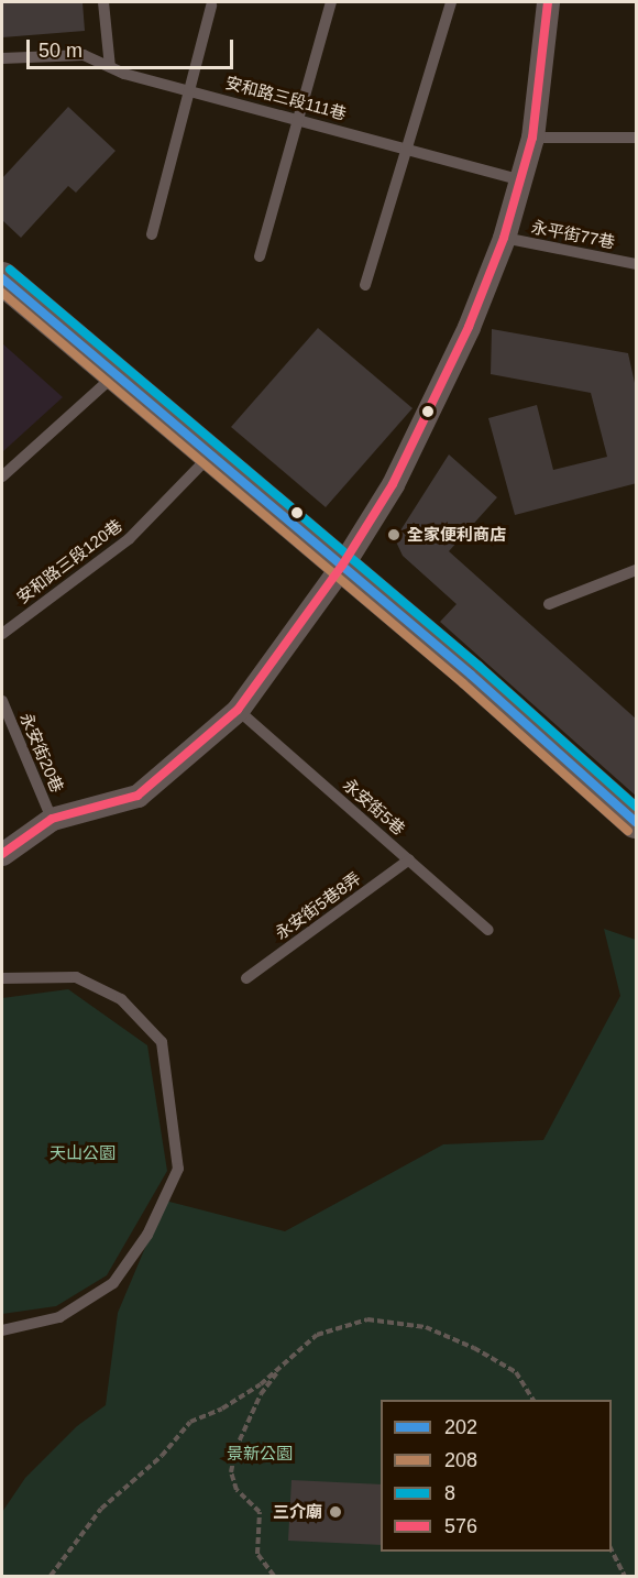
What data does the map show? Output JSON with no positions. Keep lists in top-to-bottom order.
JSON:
{
  "streets": {
    "lane": [
      "安和路三段111巷",
      "永平街77巷",
      "安和路三段120巷",
      "永安街20巷",
      "永安街5巷",
      "永安街5巷8弄"
    ]
  },
  "crossings": [
    ["永安街5巷", "永安街5巷8弄"]
  ],
  "parks": ["天山公園", "景新公園"],
  "places": ["全家便利商店", "三介廟"],
  "lines": [
    "transit line 576",
    "transit line 8",
    "transit line 202",
    "transit line 208"
  ],
  "legend": [
    "202",
    "208",
    "8",
    "576"
  ],
  "scale_bar": "50 m"
}
